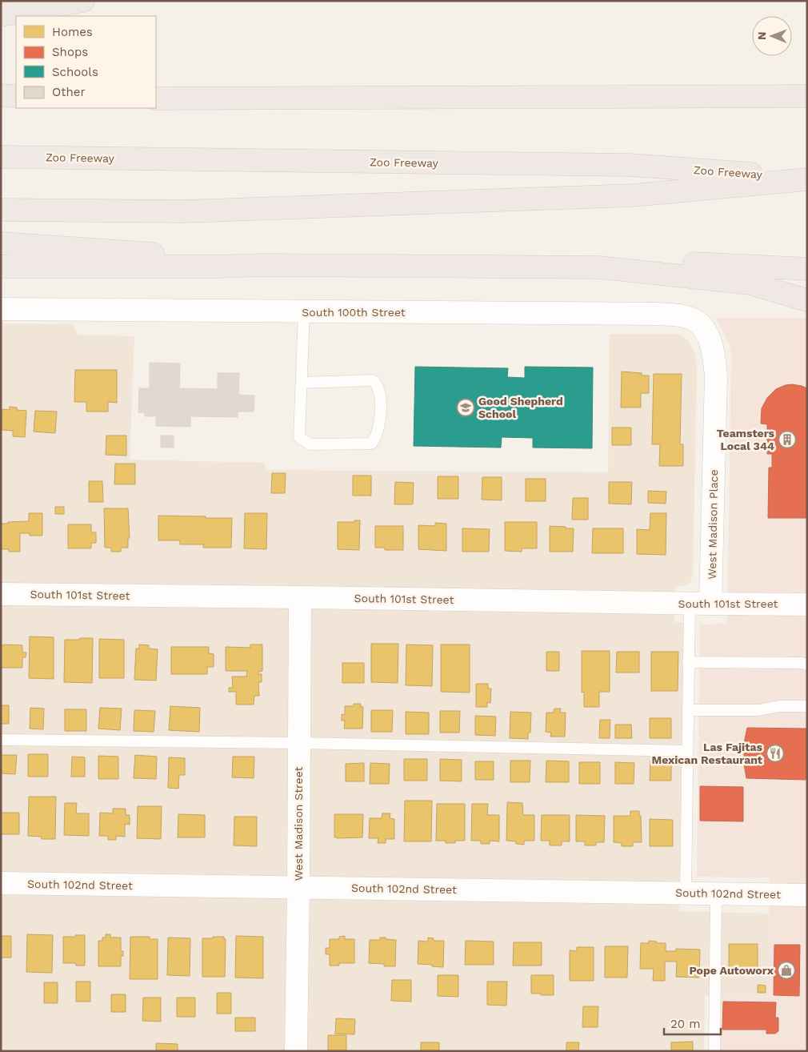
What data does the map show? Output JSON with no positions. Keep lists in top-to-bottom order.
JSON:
{
  "streets": {
    "highway": ["Zoo Freeway"],
    "street": [
      "South 100th Street",
      "West Madison Place",
      "South 101st Street",
      "West Madison Street",
      "South 102nd Street"
    ]
  },
  "crossings": [
    ["South 100th Street", "West Madison Place"],
    ["West Madison Place", "South 101st Street"],
    ["South 101st Street", "West Madison Street"],
    ["West Madison Street", "South 102nd Street"]
  ],
  "places": {
    "school or university": ["Good Shepherd School"],
    "building": ["Teamsters Local 344"],
    "restaurant": ["Las Fajitas Mexican Restaurant"],
    "shop": ["Pope Autoworx"]
  },
  "legend": [
    "Homes",
    "Shops",
    "Schools",
    "Other"
  ],
  "scale_bar": "20 m",
  "north": "left"
}
